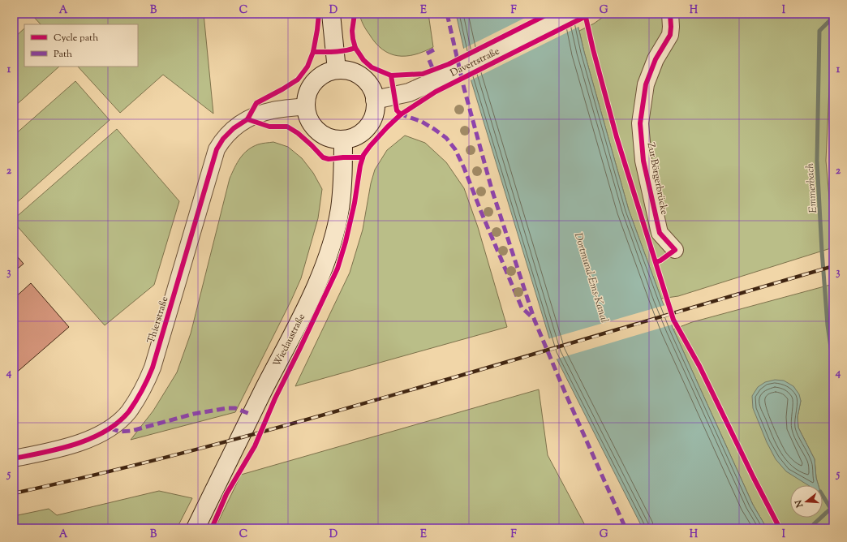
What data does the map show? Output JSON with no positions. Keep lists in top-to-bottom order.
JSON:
{
  "streets": {
    "main road": ["Davertstraße", "Wiedaustraße"],
    "street": ["Zur Börgerbrücke", "Thierstraße"]
  },
  "crossings": [
    ["Davertstraße", "Thierstraße"],
    ["Davertstraße", "Wiedaustraße"],
    ["Thierstraße", "Wiedaustraße"]
  ],
  "water": ["Emmerbach", "Dortmund-Ems-Kanal"],
  "legend": ["Cycle path", "Path"],
  "north": "left",
  "grid": {
    "columns": [
      "A",
      "B",
      "C",
      "D",
      "E",
      "F",
      "G",
      "H",
      "I"
    ],
    "rows": [
      "1",
      "2",
      "3",
      "4",
      "5"
    ]
  }
}
